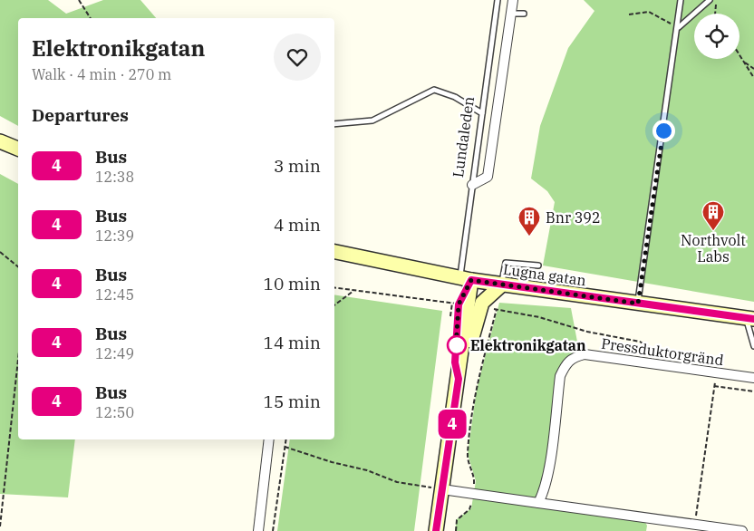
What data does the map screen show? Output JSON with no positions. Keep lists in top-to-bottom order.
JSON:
{
  "streets": {
    "main road": ["Lundaleden", "Lugna gatan"],
    "street": ["Pressduktorgränd"]
  },
  "crossings": [
    ["Lundaleden", "Lugna gatan"]
  ],
  "places": {
    "building": ["Northvolt Labs", "Bnr 392"],
    "other": ["Elektronikgatan"]
  },
  "lines": ["bus line 4"],
  "page": {
    "on_map": "4",
    "heading": [
      ["Elektronikgatan", "Walk · 4 min · 270 m"],
      "Departures"
    ],
    "list": [
      {
        "mark": "4",
        "name": "Bus",
        "note": "12:38",
        "value": "3 min"
      },
      {
        "mark": "4",
        "name": "Bus",
        "note": "12:39",
        "value": "4 min"
      },
      {
        "mark": "4",
        "name": "Bus",
        "note": "12:45",
        "value": "10 min"
      },
      {
        "mark": "4",
        "name": "Bus",
        "note": "12:49",
        "value": "14 min"
      },
      {
        "mark": "4",
        "name": "Bus",
        "note": "12:50",
        "value": "15 min"
      }
    ]
  }
}
